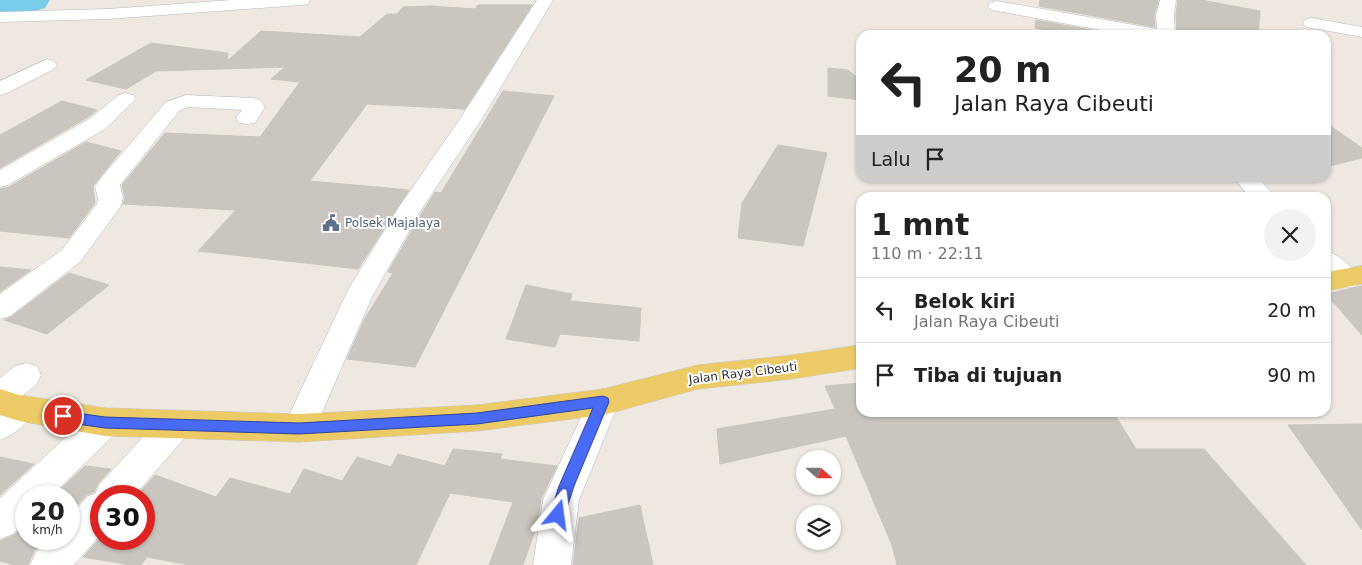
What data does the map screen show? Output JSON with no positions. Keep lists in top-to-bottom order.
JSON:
{
  "streets": {
    "main road": ["Jalan Raya Cibeuti"]
  },
  "places": {
    "public building": ["Polsek Majalaya"]
  },
  "north": "right",
  "page": {
    "turn": ["20 m", "Jalan Raya Cibeuti"],
    "then": "Lalu",
    "heading": ["1 mnt", "110 m · 22:11"],
    "list": [
      {
        "name": "Belok kiri",
        "note": "Jalan Raya Cibeuti",
        "value": "20 m"
      },
      {
        "name": "Tiba di tujuan",
        "value": "90 m"
      }
    ],
    "speed": "20 km/h",
    "limit": "30"
  }
}
